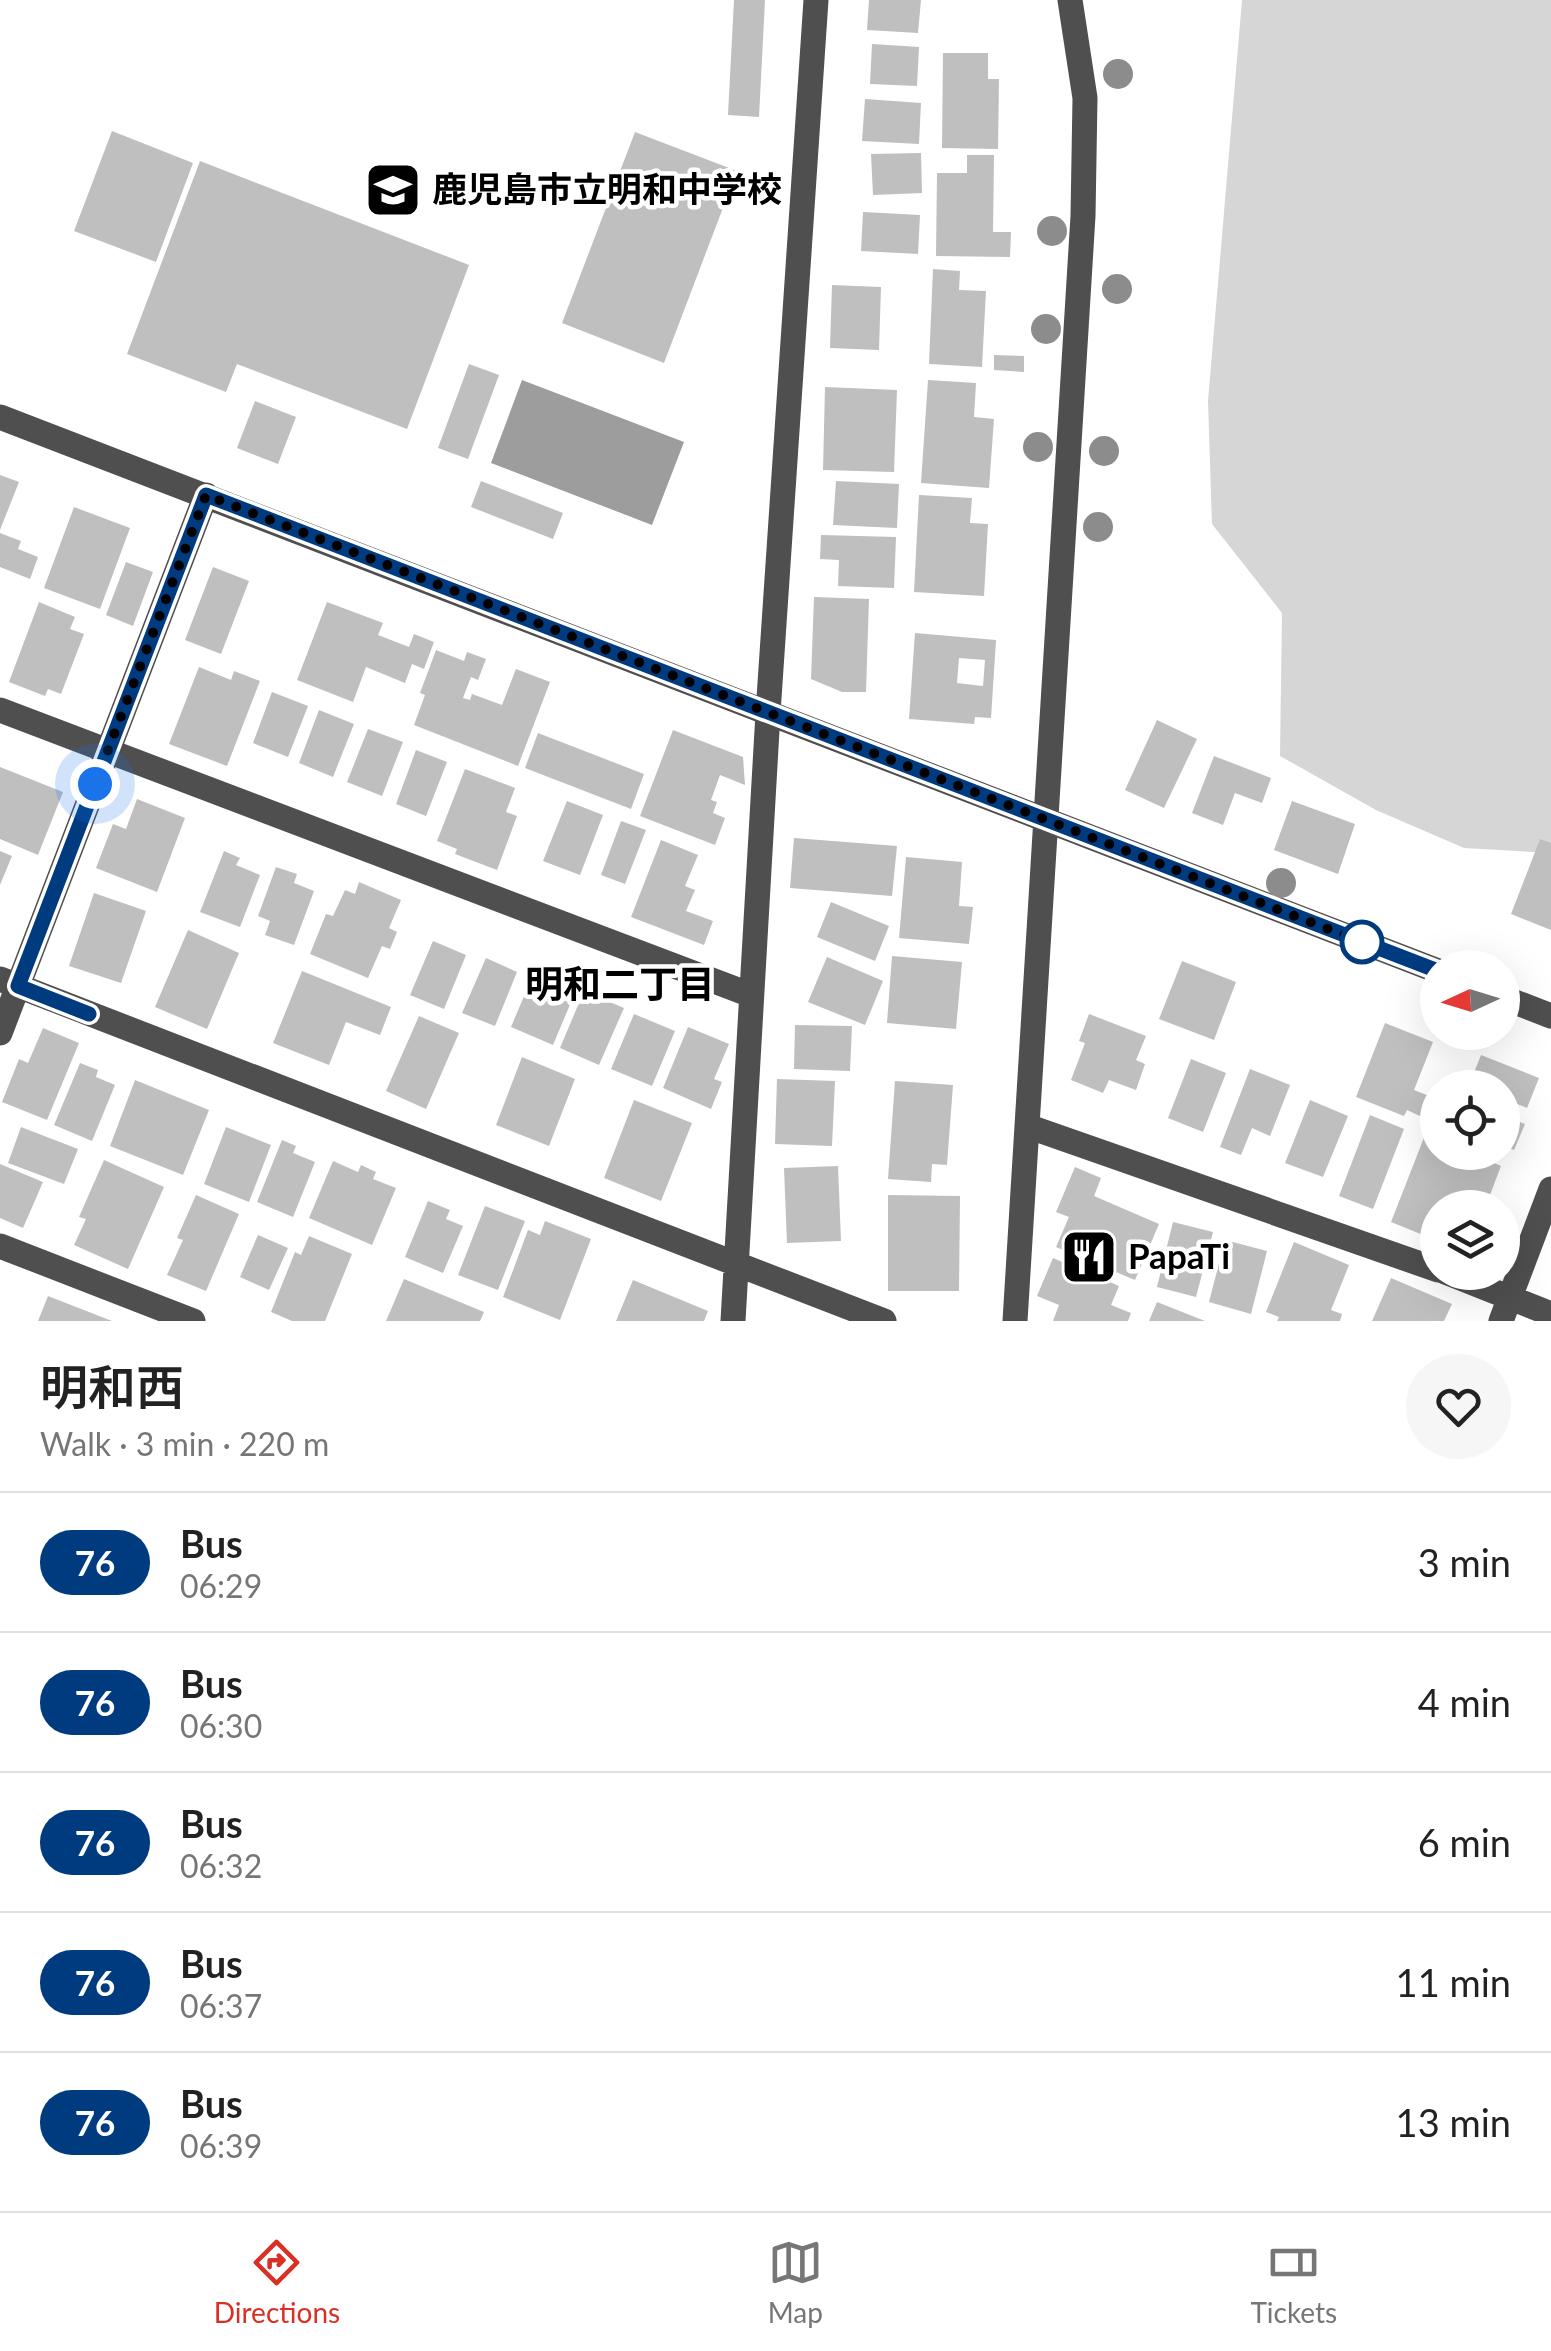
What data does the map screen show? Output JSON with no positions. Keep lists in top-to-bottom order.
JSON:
{
  "districts": ["明和二丁目"],
  "places": {
    "school or university": ["鹿児島市立明和中学校"],
    "restaurant": ["PapaTi"]
  },
  "lines": ["bus line 76"],
  "north": "left",
  "page": {
    "heading": ["明和西", "Walk · 3 min · 220 m"],
    "list": [
      {
        "mark": "76",
        "name": "Bus",
        "note": "06:29",
        "value": "3 min"
      },
      {
        "mark": "76",
        "name": "Bus",
        "note": "06:30",
        "value": "4 min"
      },
      {
        "mark": "76",
        "name": "Bus",
        "note": "06:32",
        "value": "6 min"
      },
      {
        "mark": "76",
        "name": "Bus",
        "note": "06:37",
        "value": "11 min"
      },
      {
        "mark": "76",
        "name": "Bus",
        "note": "06:39",
        "value": "13 min"
      }
    ],
    "tabs": ["Directions", "Map", "Tickets"]
  }
}
